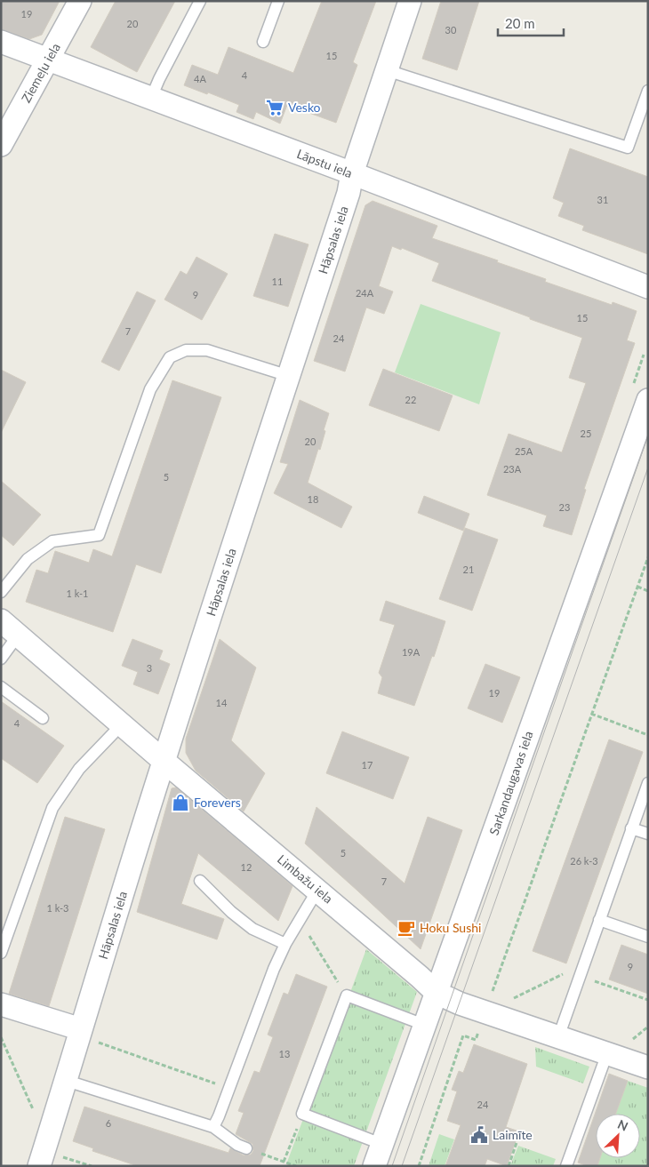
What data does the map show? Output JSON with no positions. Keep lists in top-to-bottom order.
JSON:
{
  "streets": {
    "street": [
      "Ziemeļu iela",
      "Lāpstu iela",
      "Hāpsalas iela",
      "Sarkandaugavas iela",
      "Limbažu iela"
    ]
  },
  "crossings": [
    ["Ziemeļu iela", "Lāpstu iela"],
    ["Lāpstu iela", "Hāpsalas iela"],
    ["Hāpsalas iela", "Limbažu iela"],
    ["Sarkandaugavas iela", "Limbažu iela"]
  ],
  "places": {
    "supermarket": ["Vesko"],
    "shop": ["Forevers"],
    "cafe": ["Hoku Sushi"],
    "public building": ["Laimīte"]
  },
  "house_numbers": [
    "19",
    "20",
    "30",
    "15",
    "4",
    "4A",
    "31",
    "11",
    "24A",
    "9",
    "15",
    "7",
    "24",
    "22",
    "25",
    "20",
    "25A",
    "23A",
    "5",
    "18",
    "23",
    "21",
    "1 k-1",
    "19A",
    "3",
    "19",
    "14",
    "4",
    "17",
    "5",
    "26 k-3",
    "12",
    "7",
    "1 k-3",
    "9",
    "13",
    "24",
    "6"
  ],
  "scale_bar": "20 m",
  "north": "top right"
}
